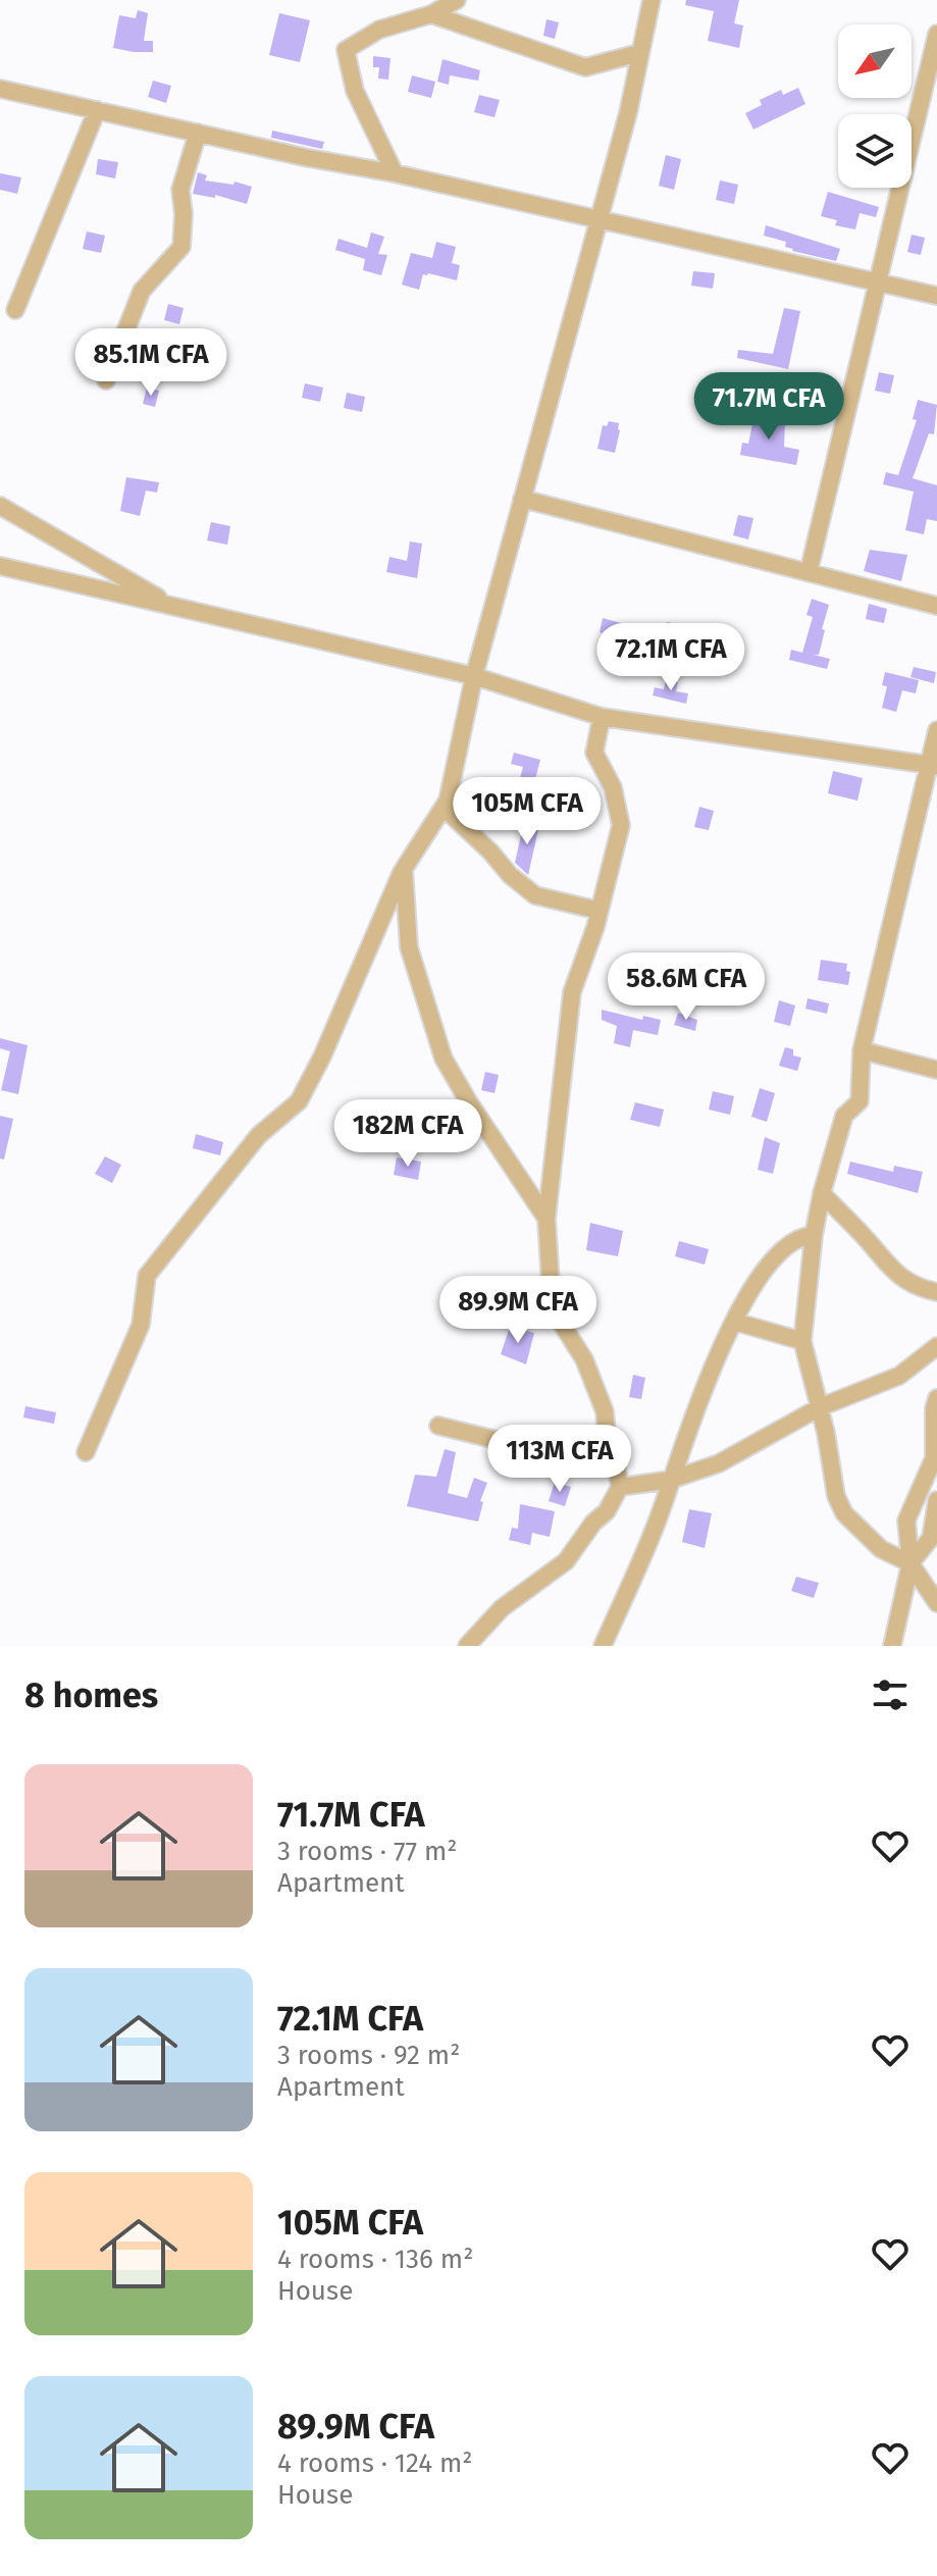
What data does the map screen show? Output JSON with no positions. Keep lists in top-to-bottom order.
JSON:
{
  "north": "bottom left",
  "page": {
    "price": [
      "85.1M CFA",
      "71.7M CFA",
      "72.1M CFA",
      "105M CFA",
      "58.6M CFA",
      "182M CFA",
      "89.9M CFA",
      "113M CFA"
    ],
    "heading": "8 homes",
    "list": [
      {
        "name": "71.7M CFA",
        "note": "3 rooms · 77 m² · Apartment"
      },
      {
        "name": "72.1M CFA",
        "note": "3 rooms · 92 m² · Apartment"
      },
      {
        "name": "105M CFA",
        "note": "4 rooms · 136 m² · House"
      },
      {
        "name": "89.9M CFA",
        "note": "4 rooms · 124 m² · House"
      }
    ]
  }
}
